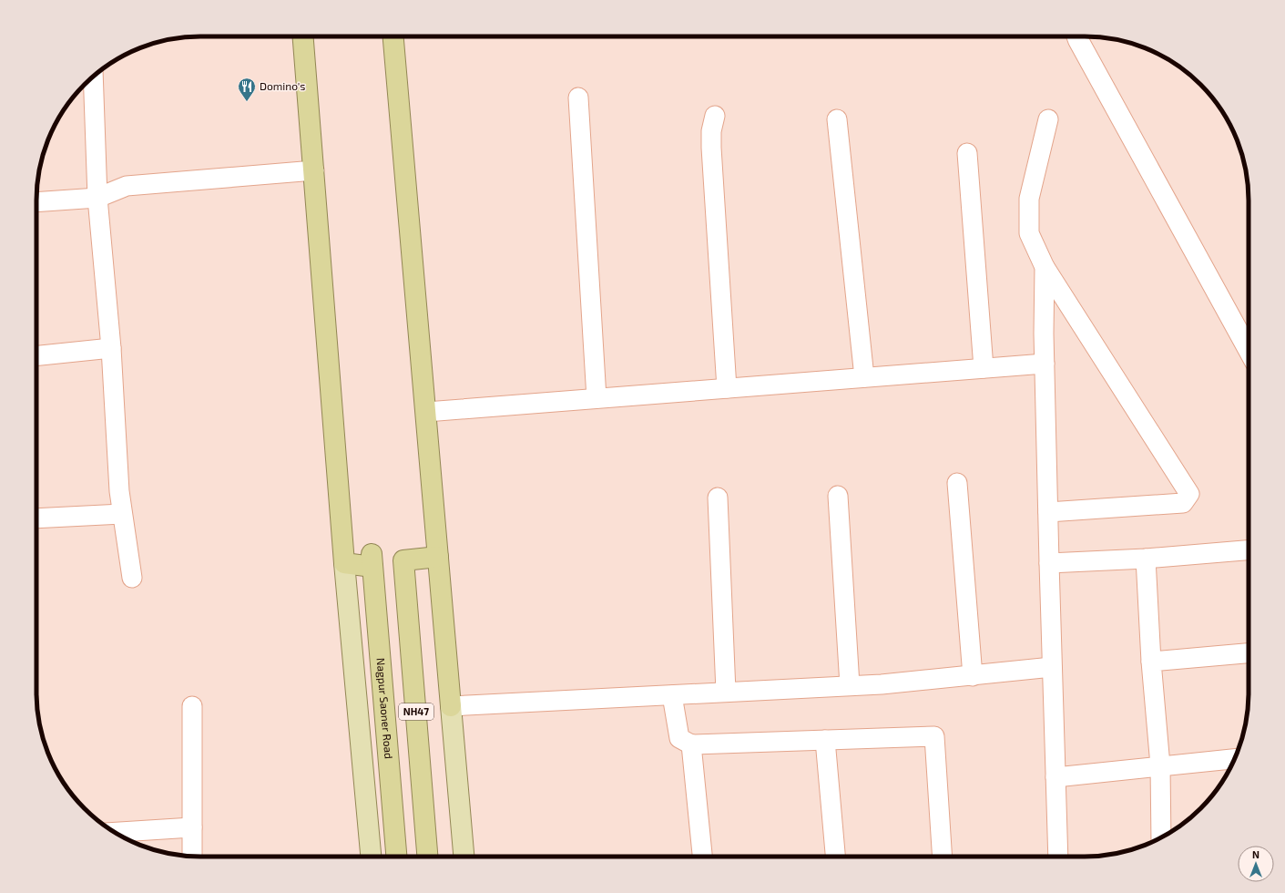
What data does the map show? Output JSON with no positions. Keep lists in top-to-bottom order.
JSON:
{
  "streets": {
    "highway": ["Nagpur Saoner Road", "NH47"]
  },
  "places": {
    "restaurant": ["Domino's"]
  },
  "north": "top"
}
